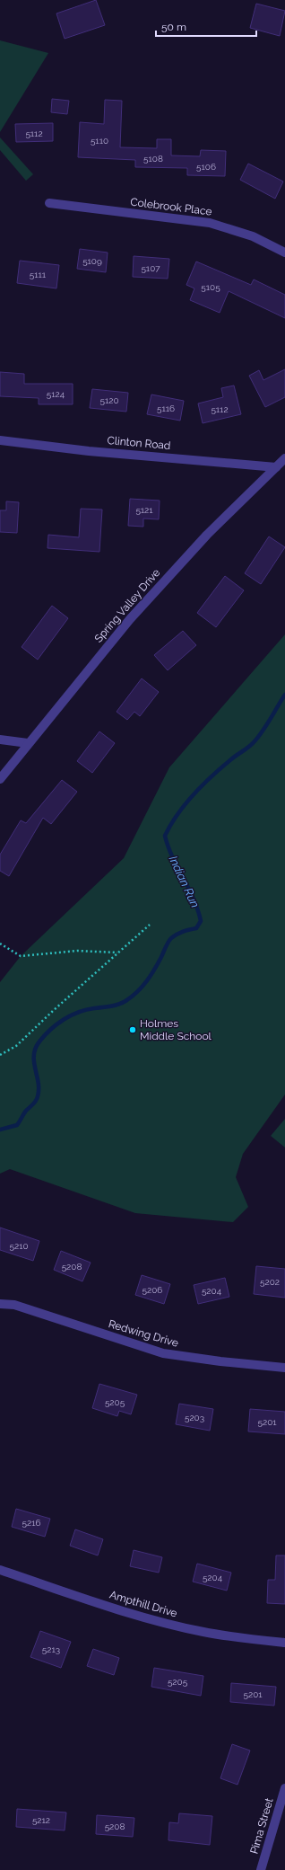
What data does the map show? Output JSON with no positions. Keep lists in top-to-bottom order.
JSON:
{
  "streets": {
    "street": [
      "Colebrook Place",
      "Clinton Road",
      "Spring Valley Drive",
      "Redwing Drive",
      "Ampthill Drive",
      "Pima Street"
    ]
  },
  "crossings": [
    ["Clinton Road", "Spring Valley Drive"]
  ],
  "water": ["Indian Run"],
  "places": ["Holmes Middle School"],
  "house_numbers": [
    "5112",
    "5110",
    "5108",
    "5106",
    "5109",
    "5107",
    "5111",
    "5105",
    "5124",
    "5120",
    "5116",
    "5112",
    "5121",
    "5210",
    "5208",
    "5202",
    "5206",
    "5204",
    "5205",
    "5203",
    "5201",
    "5216",
    "5204",
    "5213",
    "5205",
    "5201",
    "5212",
    "5208"
  ],
  "scale_bar": "50 m"
}
